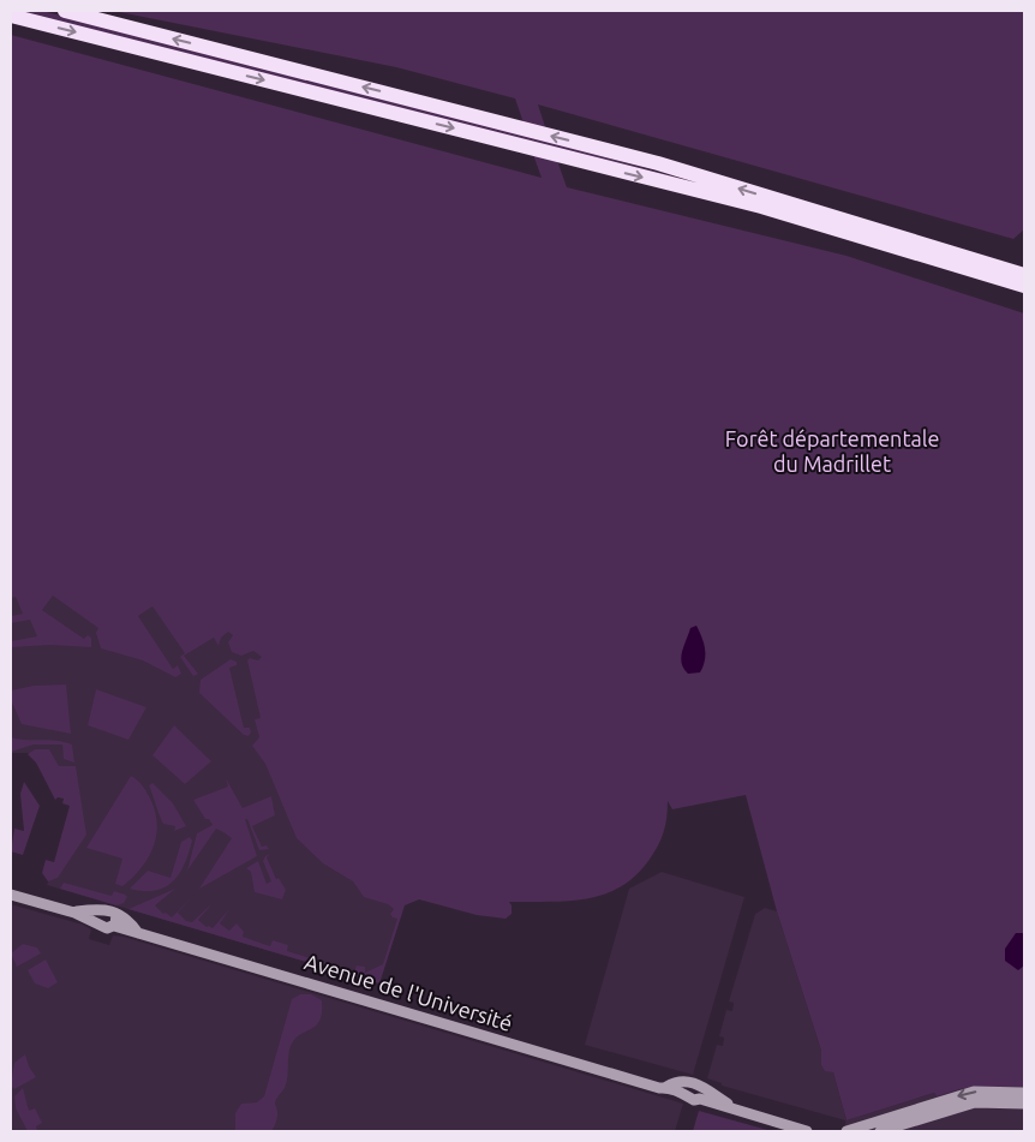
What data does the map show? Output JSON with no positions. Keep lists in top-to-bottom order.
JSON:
{
  "streets": {
    "street": ["Avenue de l'Université"]
  },
  "parks": ["Forêt départementale du Madrillet"]
}
